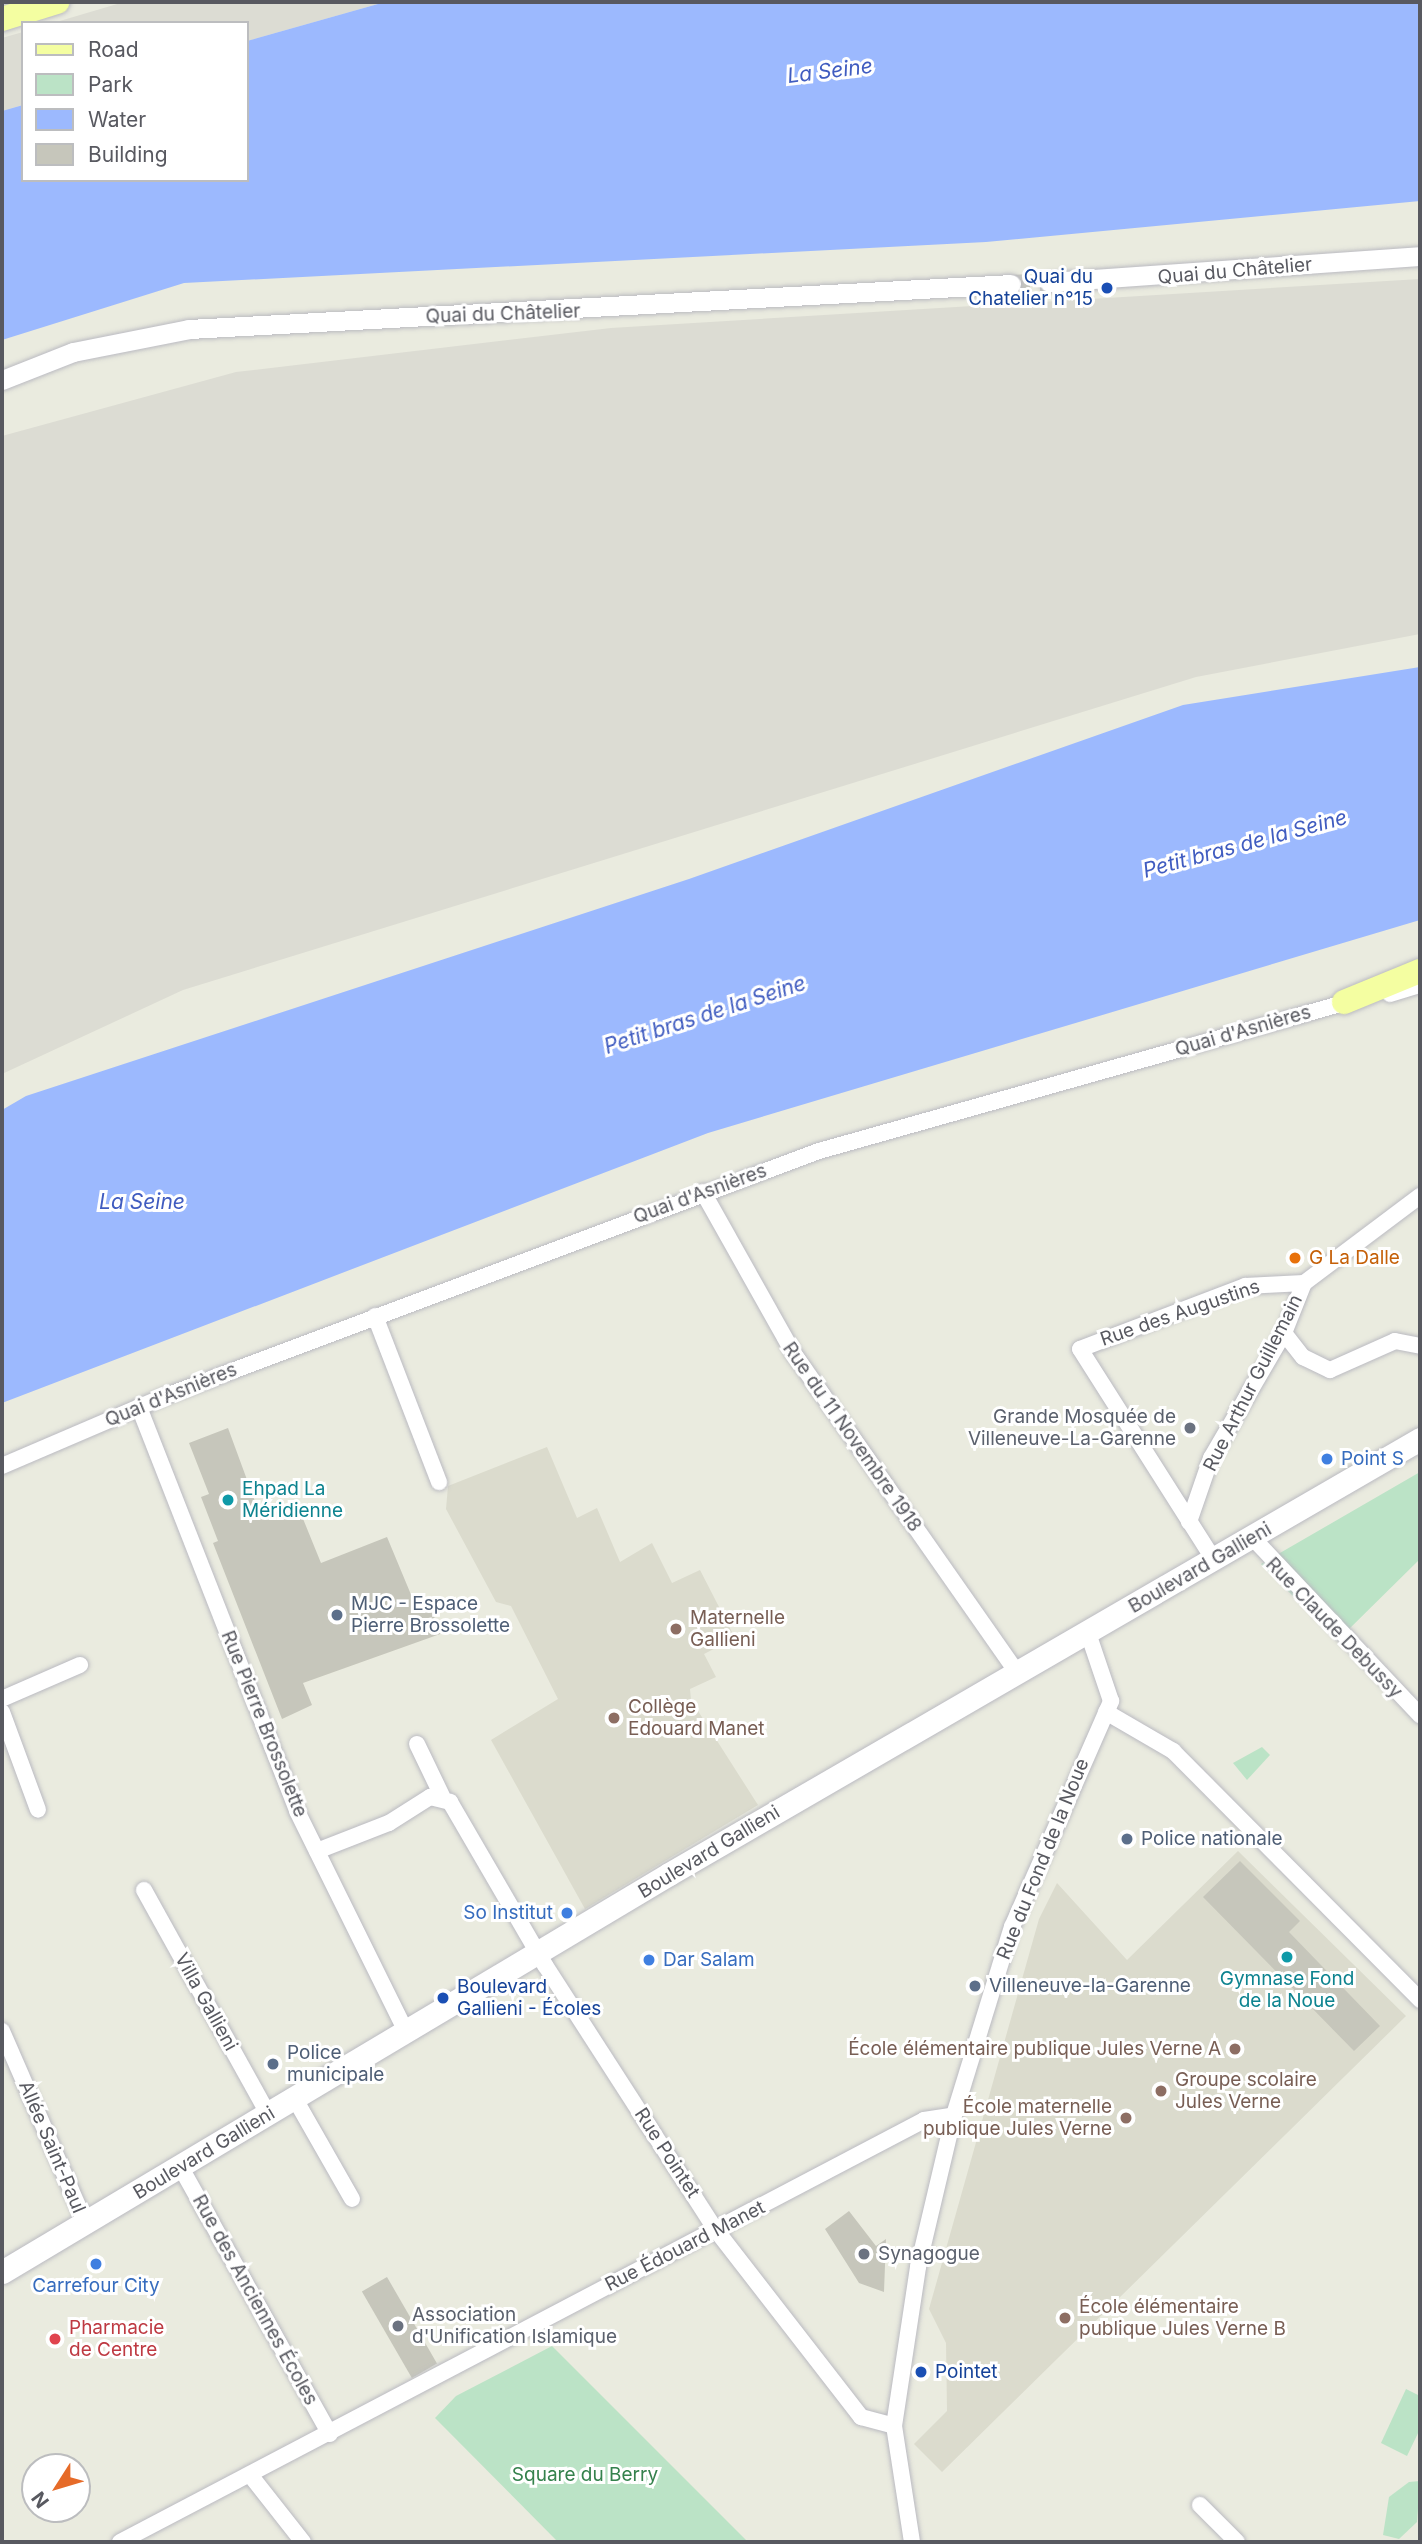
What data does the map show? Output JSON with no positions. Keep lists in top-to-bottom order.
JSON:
{
  "streets": {
    "main road": ["Boulevard Gallieni"],
    "street": [
      "Quai du Châtelier",
      "Quai d'Asnières",
      "Rue des Augustins",
      "Rue Arthur Guillemain",
      "Rue du 11 Novembre 1918",
      "Rue Claude Debussy",
      "Rue Pierre Brossolette",
      "Rue du Fond de la Noue",
      "Villa Gallieni",
      "Allée Saint-Paul",
      "Rue Pointet",
      "Rue Édouard Manet",
      "Rue des Anciennes Écoles"
    ]
  },
  "crossings": [
    ["Quai d'Asnières", "Rue du 11 Novembre 1918"],
    ["Quai d'Asnières", "Rue Pierre Brossolette"],
    ["Rue des Augustins", "Rue Arthur Guillemain"],
    ["Rue du 11 Novembre 1918", "Boulevard Gallieni"],
    ["Boulevard Gallieni", "Rue Claude Debussy"],
    ["Boulevard Gallieni", "Rue Pierre Brossolette"],
    ["Boulevard Gallieni", "Rue du Fond de la Noue"],
    ["Boulevard Gallieni", "Villa Gallieni"],
    ["Boulevard Gallieni", "Allée Saint-Paul"],
    ["Boulevard Gallieni", "Rue Pointet"],
    ["Boulevard Gallieni", "Rue des Anciennes Écoles"],
    ["Rue du Fond de la Noue", "Rue Pointet"],
    ["Rue du Fond de la Noue", "Rue Édouard Manet"],
    ["Rue Pointet", "Rue Édouard Manet"],
    ["Rue Édouard Manet", "Rue des Anciennes Écoles"]
  ],
  "water": ["La Seine", "Petit bras de la Seine"],
  "parks": ["Square du Berry"],
  "places": [
    "Quai du Chatelier n°15",
    "G La Dalle",
    "Grande Mosquée de Villeneuve-La-Garenne",
    "Point S",
    "Ehpad La Méridienne",
    "MJC - Espace Pierre Brossolette",
    "Maternelle Gallieni",
    "Collège Edouard Manet",
    "Police nationale",
    "So Institut",
    "Gymnase Fond de la Noue",
    "Dar Salam",
    "Villeneuve-la-Garenne",
    "Boulevard Gallieni - Écoles",
    "École élémentaire publique Jules Verne A",
    "Police municipale",
    "Groupe scolaire Jules Verne",
    "École maternelle publique Jules Verne",
    "Synagogue",
    "Carrefour City",
    "École élémentaire publique Jules Verne B",
    "Association d'Unification Islamique",
    "Pharmacie de Centre",
    "Pointet"
  ],
  "legend": [
    "Road",
    "Park",
    "Water",
    "Building"
  ],
  "north": "bottom left"
}
